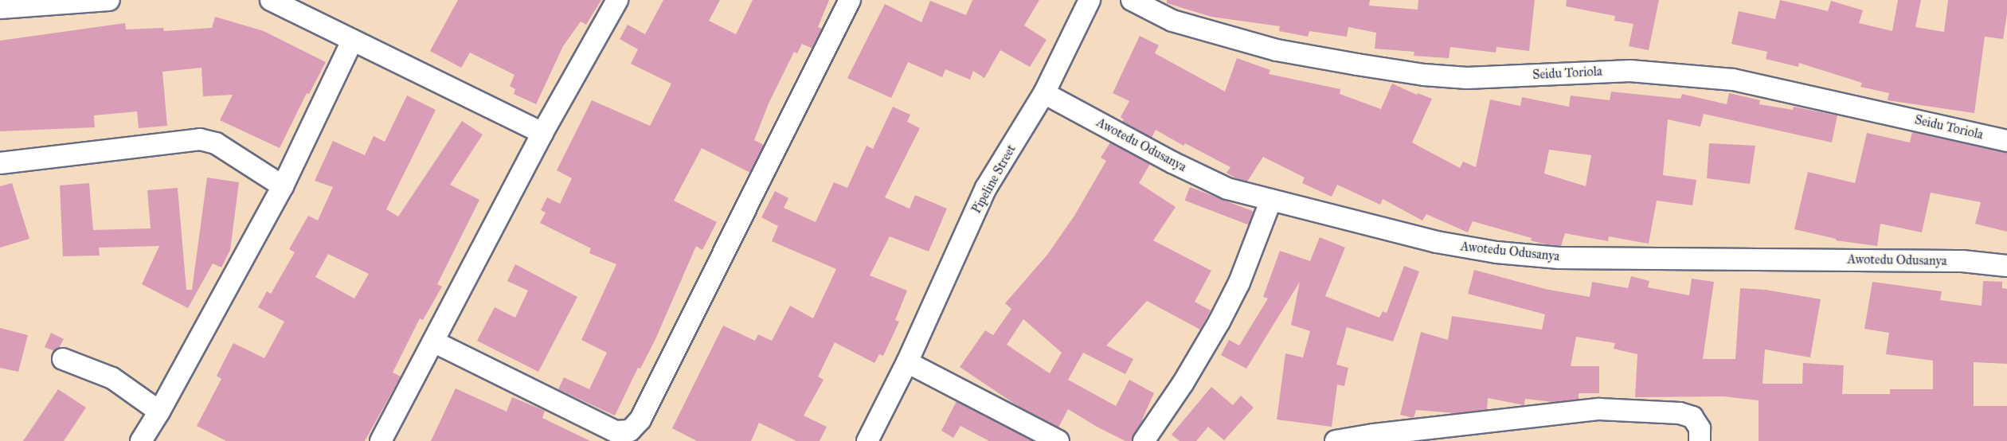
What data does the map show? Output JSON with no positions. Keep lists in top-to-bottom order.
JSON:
{
  "streets": {
    "street": ["Seidu Toriola", "Awotedu Odusanya", "Pipeline Street"]
  },
  "crossings": [
    ["Awotedu Odusanya", "Pipeline Street"]
  ]
}
